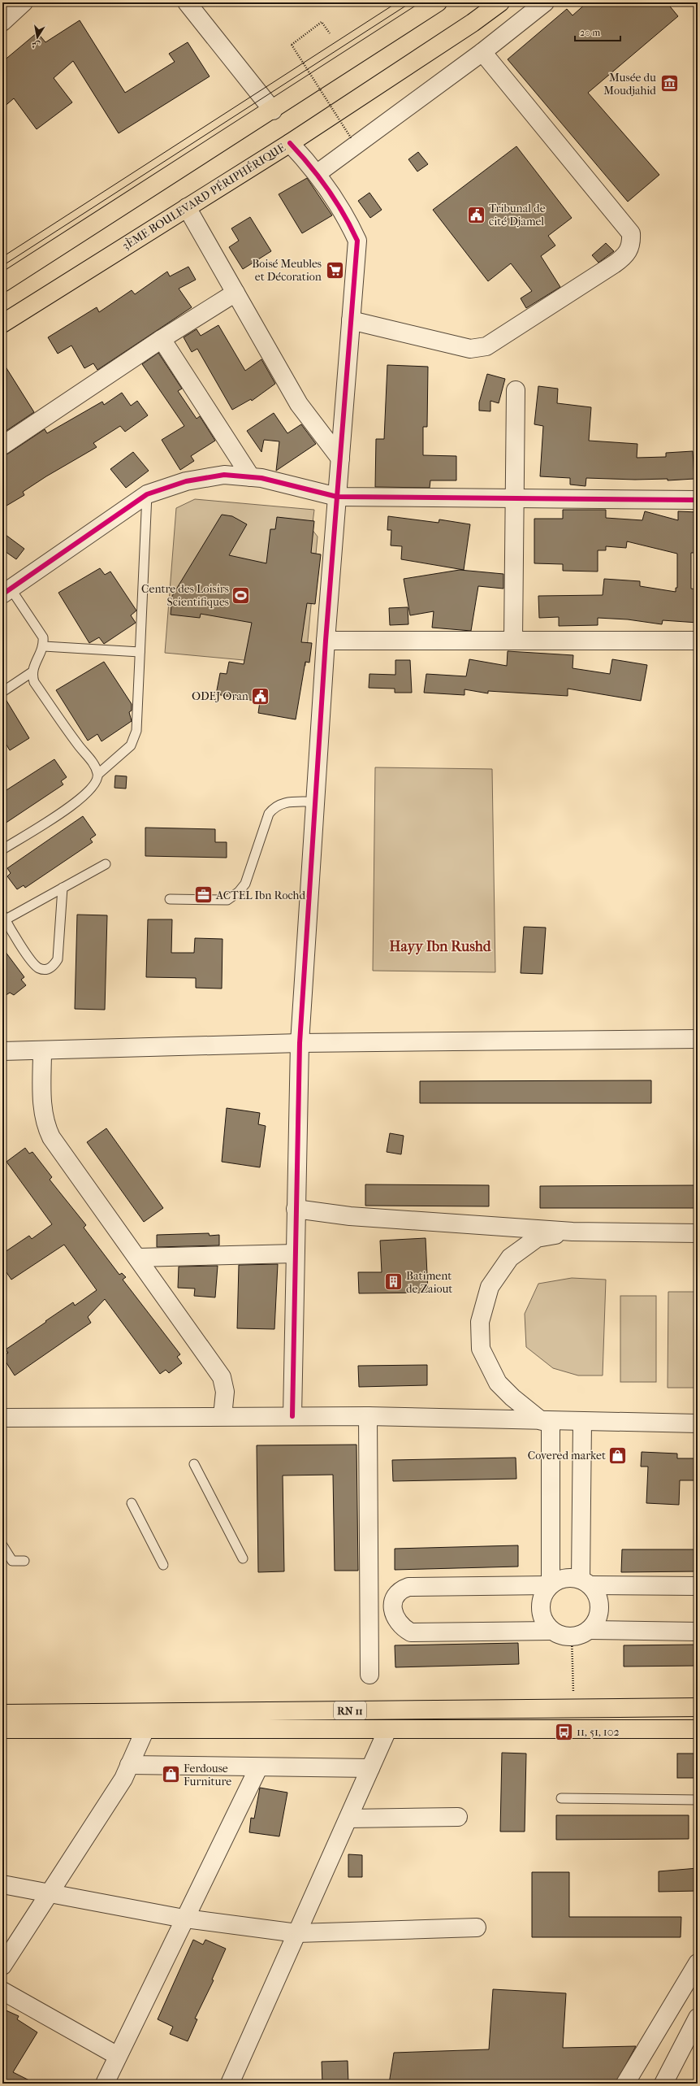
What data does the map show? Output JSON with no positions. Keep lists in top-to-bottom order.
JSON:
{
  "streets": {
    "highway": ["3ÈME BOULEVARD PÉRIPHÉRIQUE", "RN 11"]
  },
  "districts": ["Hayy Ibn Rushd"],
  "places": {
    "museum": ["Musée du Moudjahid"],
    "public building": ["Tribunal de cité Djamel", "ODEJ Oran"],
    "supermarket": ["Boisé Meubles et Décoration"],
    "sports": ["Centre des Loisirs Scientifiques"],
    "office": ["ACTEL Ibn Rochd"],
    "building": ["Batiment de Zaiout"],
    "shop": ["Covered market", "Ferdouse Furniture"],
    "bus stop": ["11, 51, 102"]
  },
  "scale_bar": "20 m",
  "north": "bottom"
}
